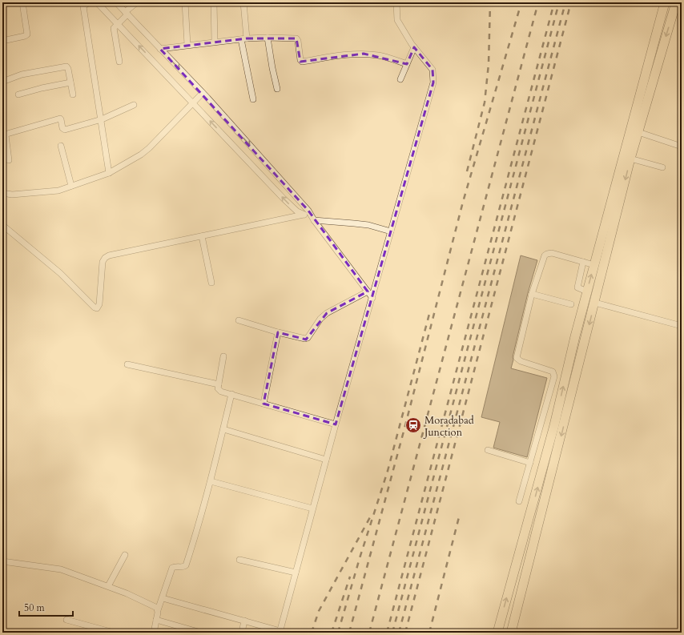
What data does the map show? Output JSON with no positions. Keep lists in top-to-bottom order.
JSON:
{
  "places": {
    "station": ["Moradabad Junction"]
  },
  "scale_bar": "50 m"
}
